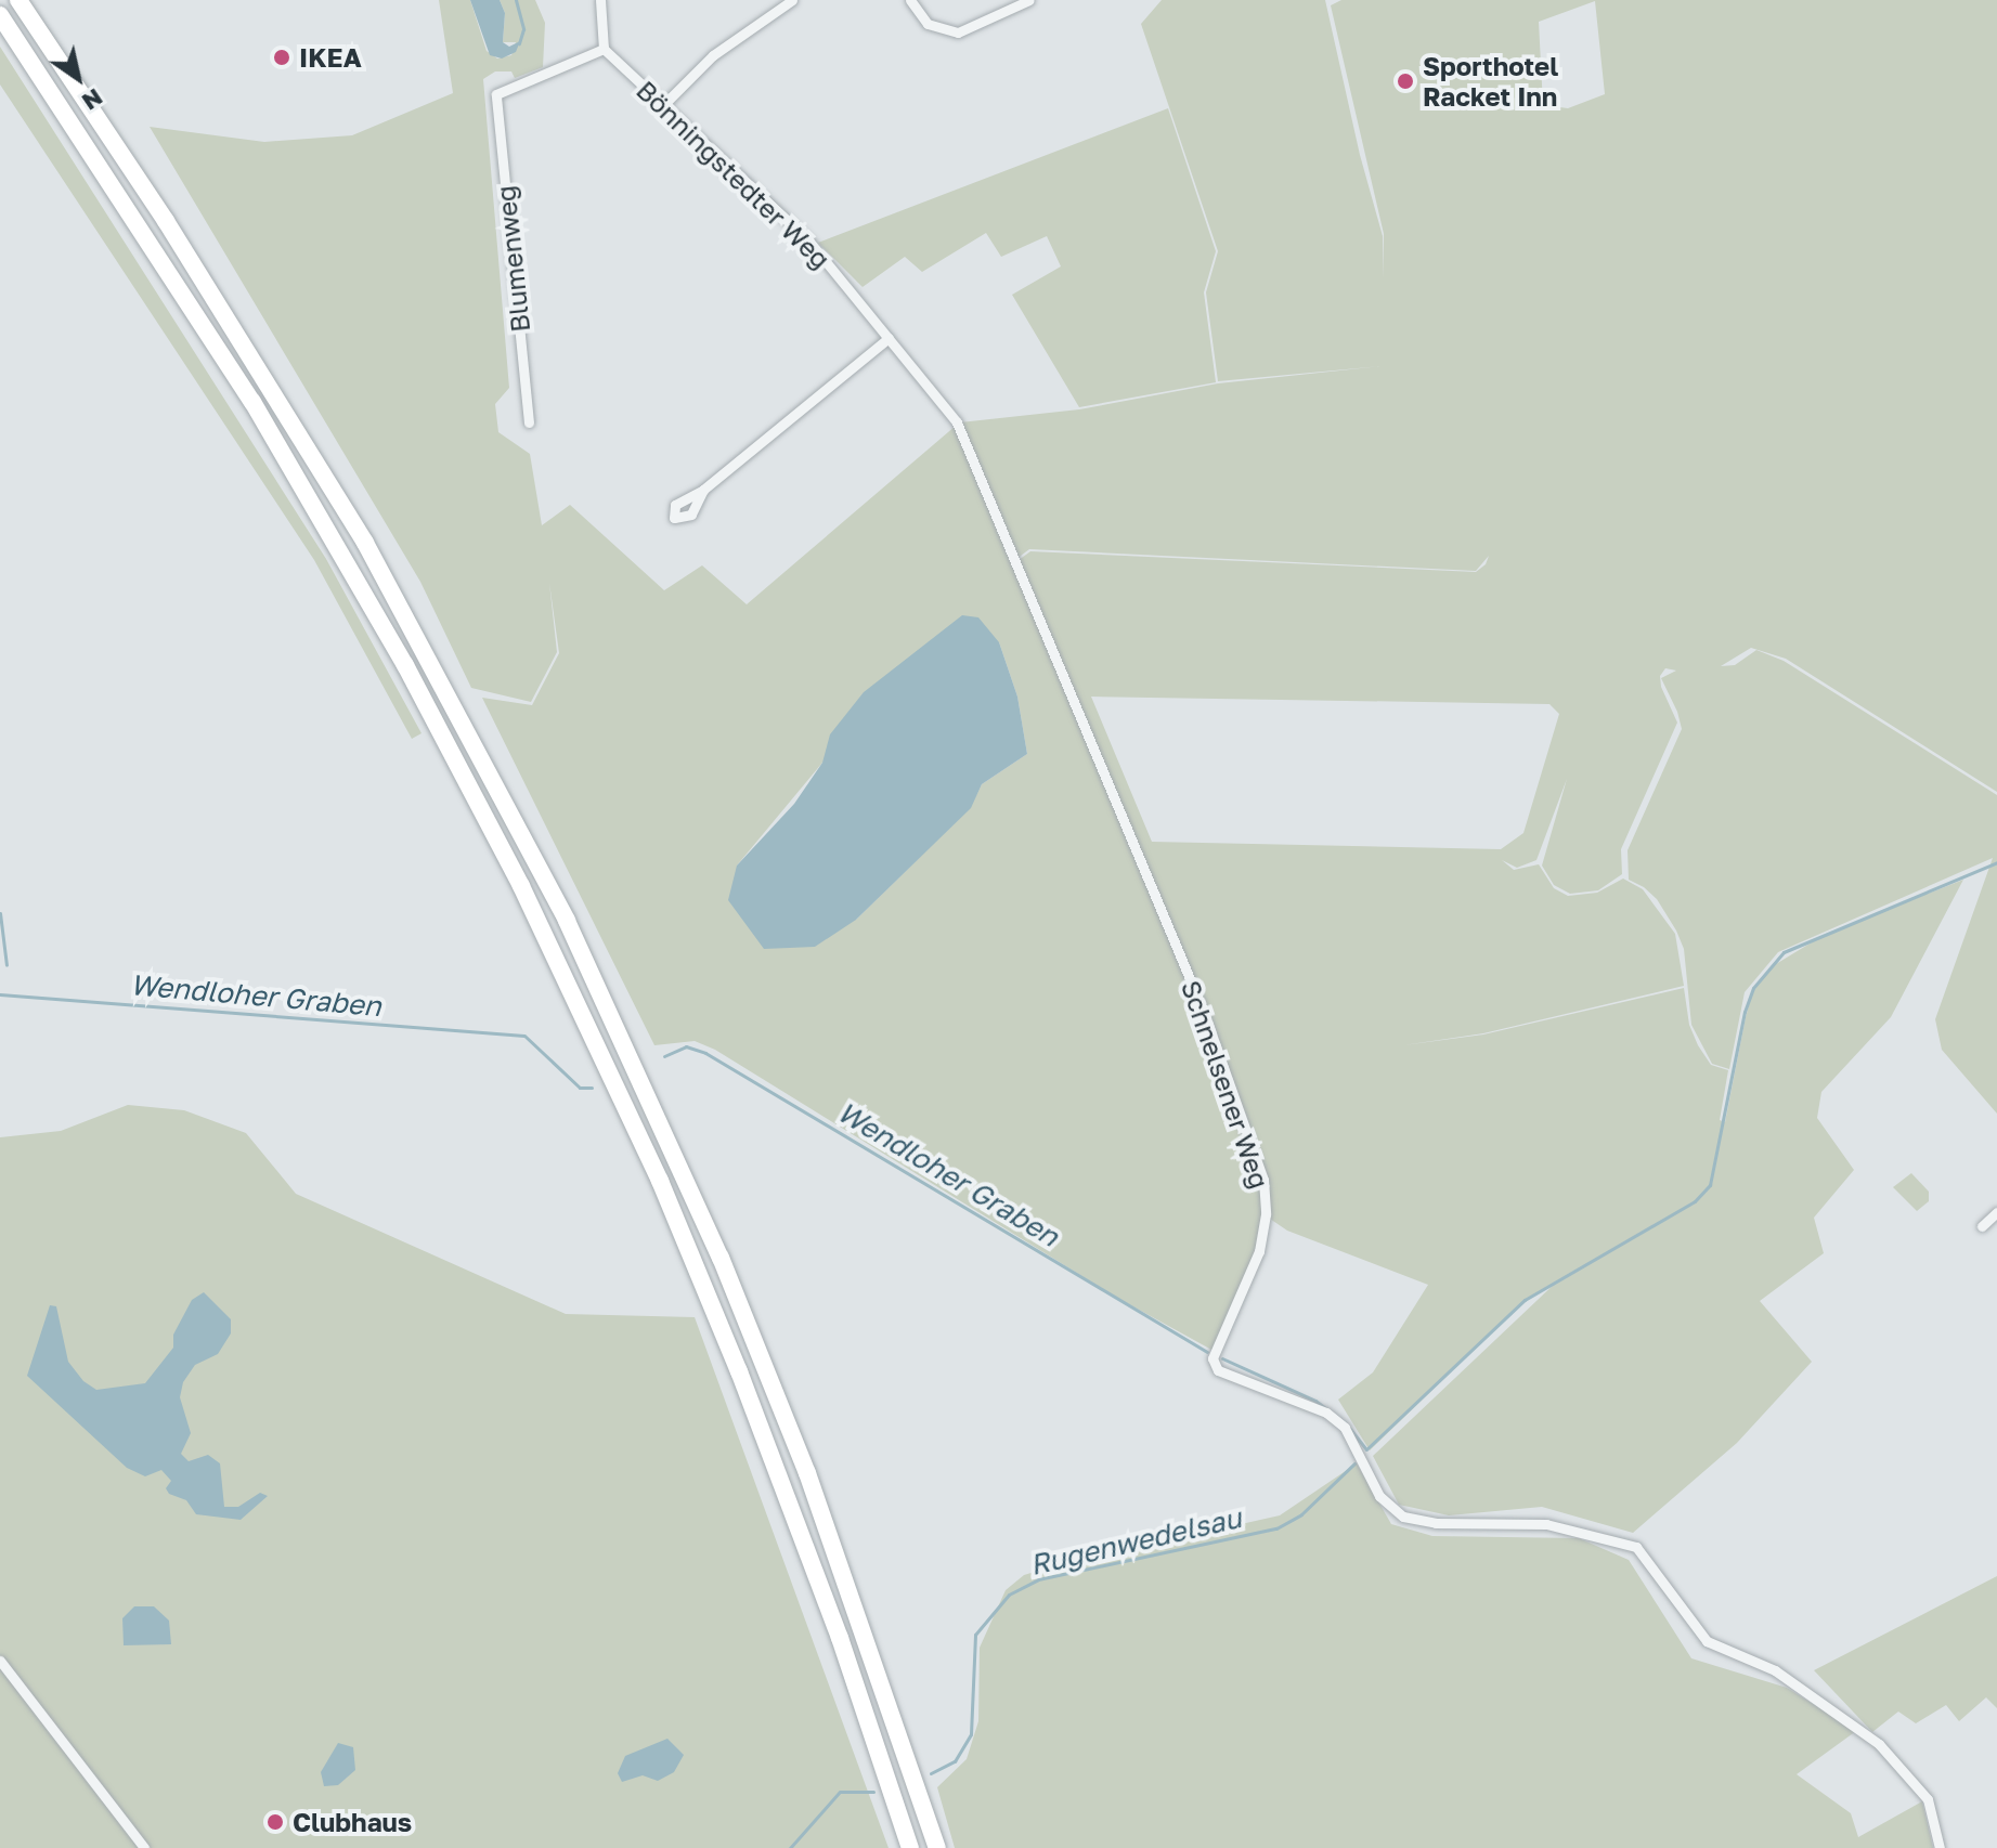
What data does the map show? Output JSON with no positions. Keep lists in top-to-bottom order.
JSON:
{
  "streets": {
    "street": ["Bönningstedter Weg", "Blumenweg", "Schnelsener Weg"]
  },
  "crossings": [
    ["Bönningstedter Weg", "Blumenweg"],
    ["Bönningstedter Weg", "Schnelsener Weg"]
  ],
  "water": ["Wendloher Graben", "Rugenwedelsau"],
  "places": ["IKEA", "Sporthotel Racket Inn", "Clubhaus"],
  "north": "bottom right"
}
